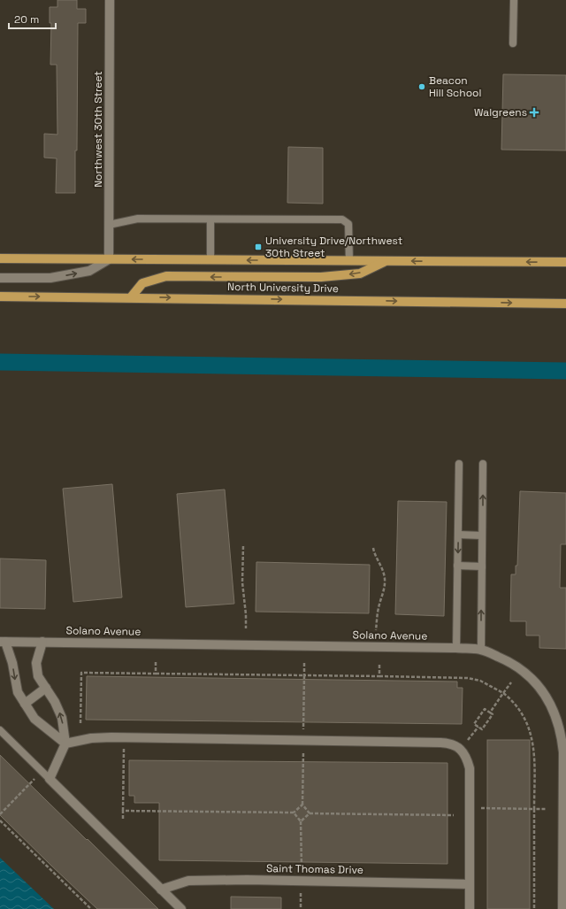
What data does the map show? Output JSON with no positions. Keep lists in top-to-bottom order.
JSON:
{
  "streets": {
    "main road": ["North University Drive"],
    "street": ["Northwest 30th Street", "Solano Avenue", "Saint Thomas Drive"]
  },
  "places": {
    "other": ["Beacon Hill School"],
    "health": ["Walgreens"],
    "transit": ["University Drive/Northwest 30th Street"]
  },
  "scale_bar": "20 m"
}
